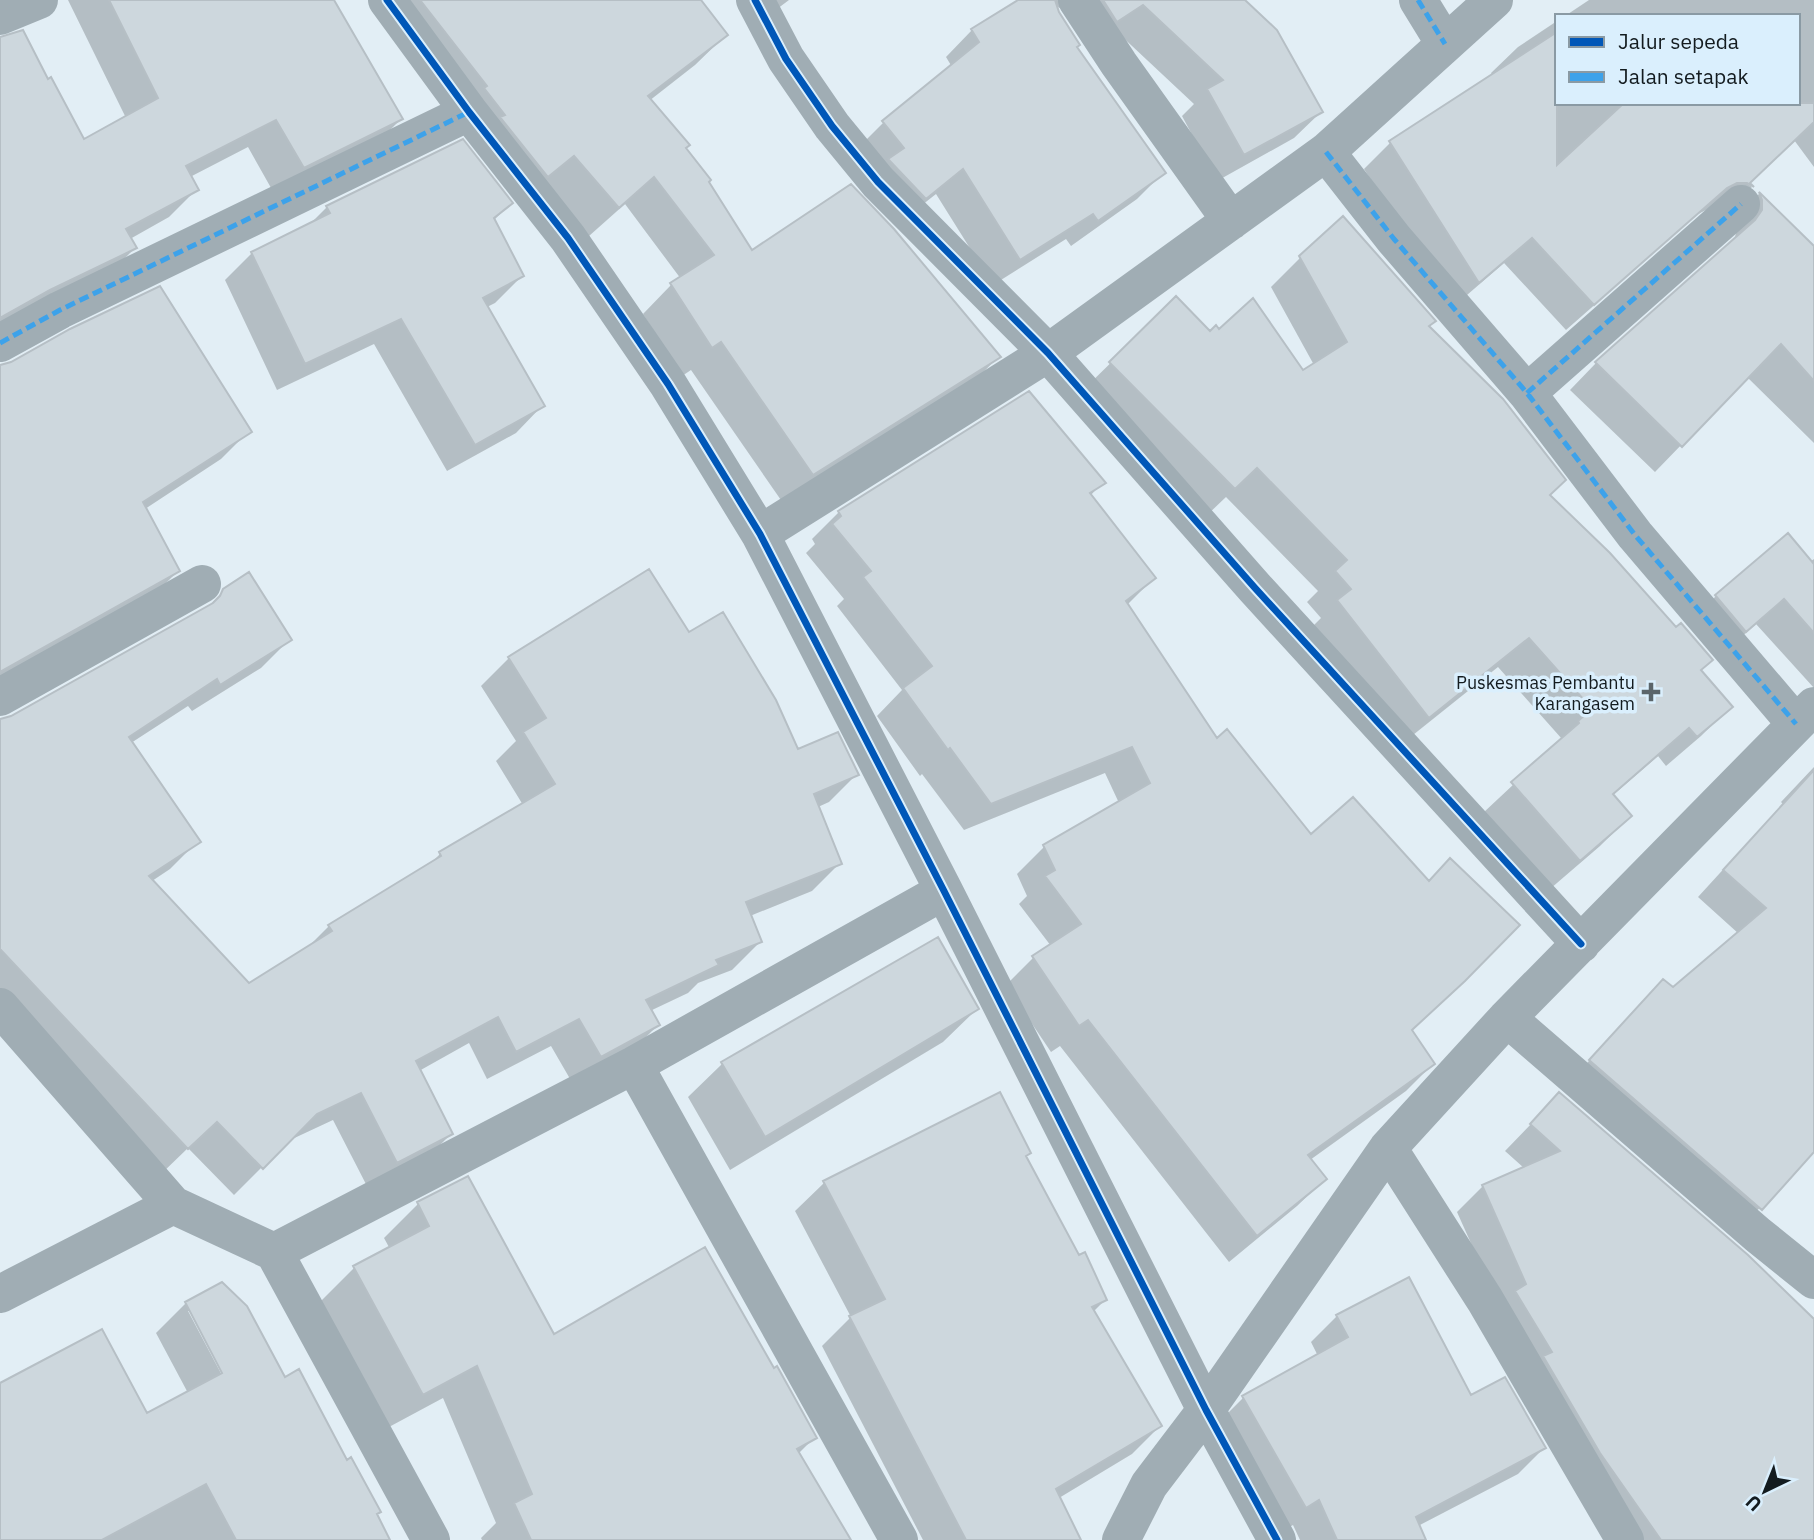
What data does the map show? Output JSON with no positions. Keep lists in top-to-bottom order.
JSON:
{
  "places": {
    "health": ["Puskesmas Pembantu Karangasem"]
  },
  "legend": ["Jalur sepeda", "Jalan setapak"],
  "north": "bottom left"
}
